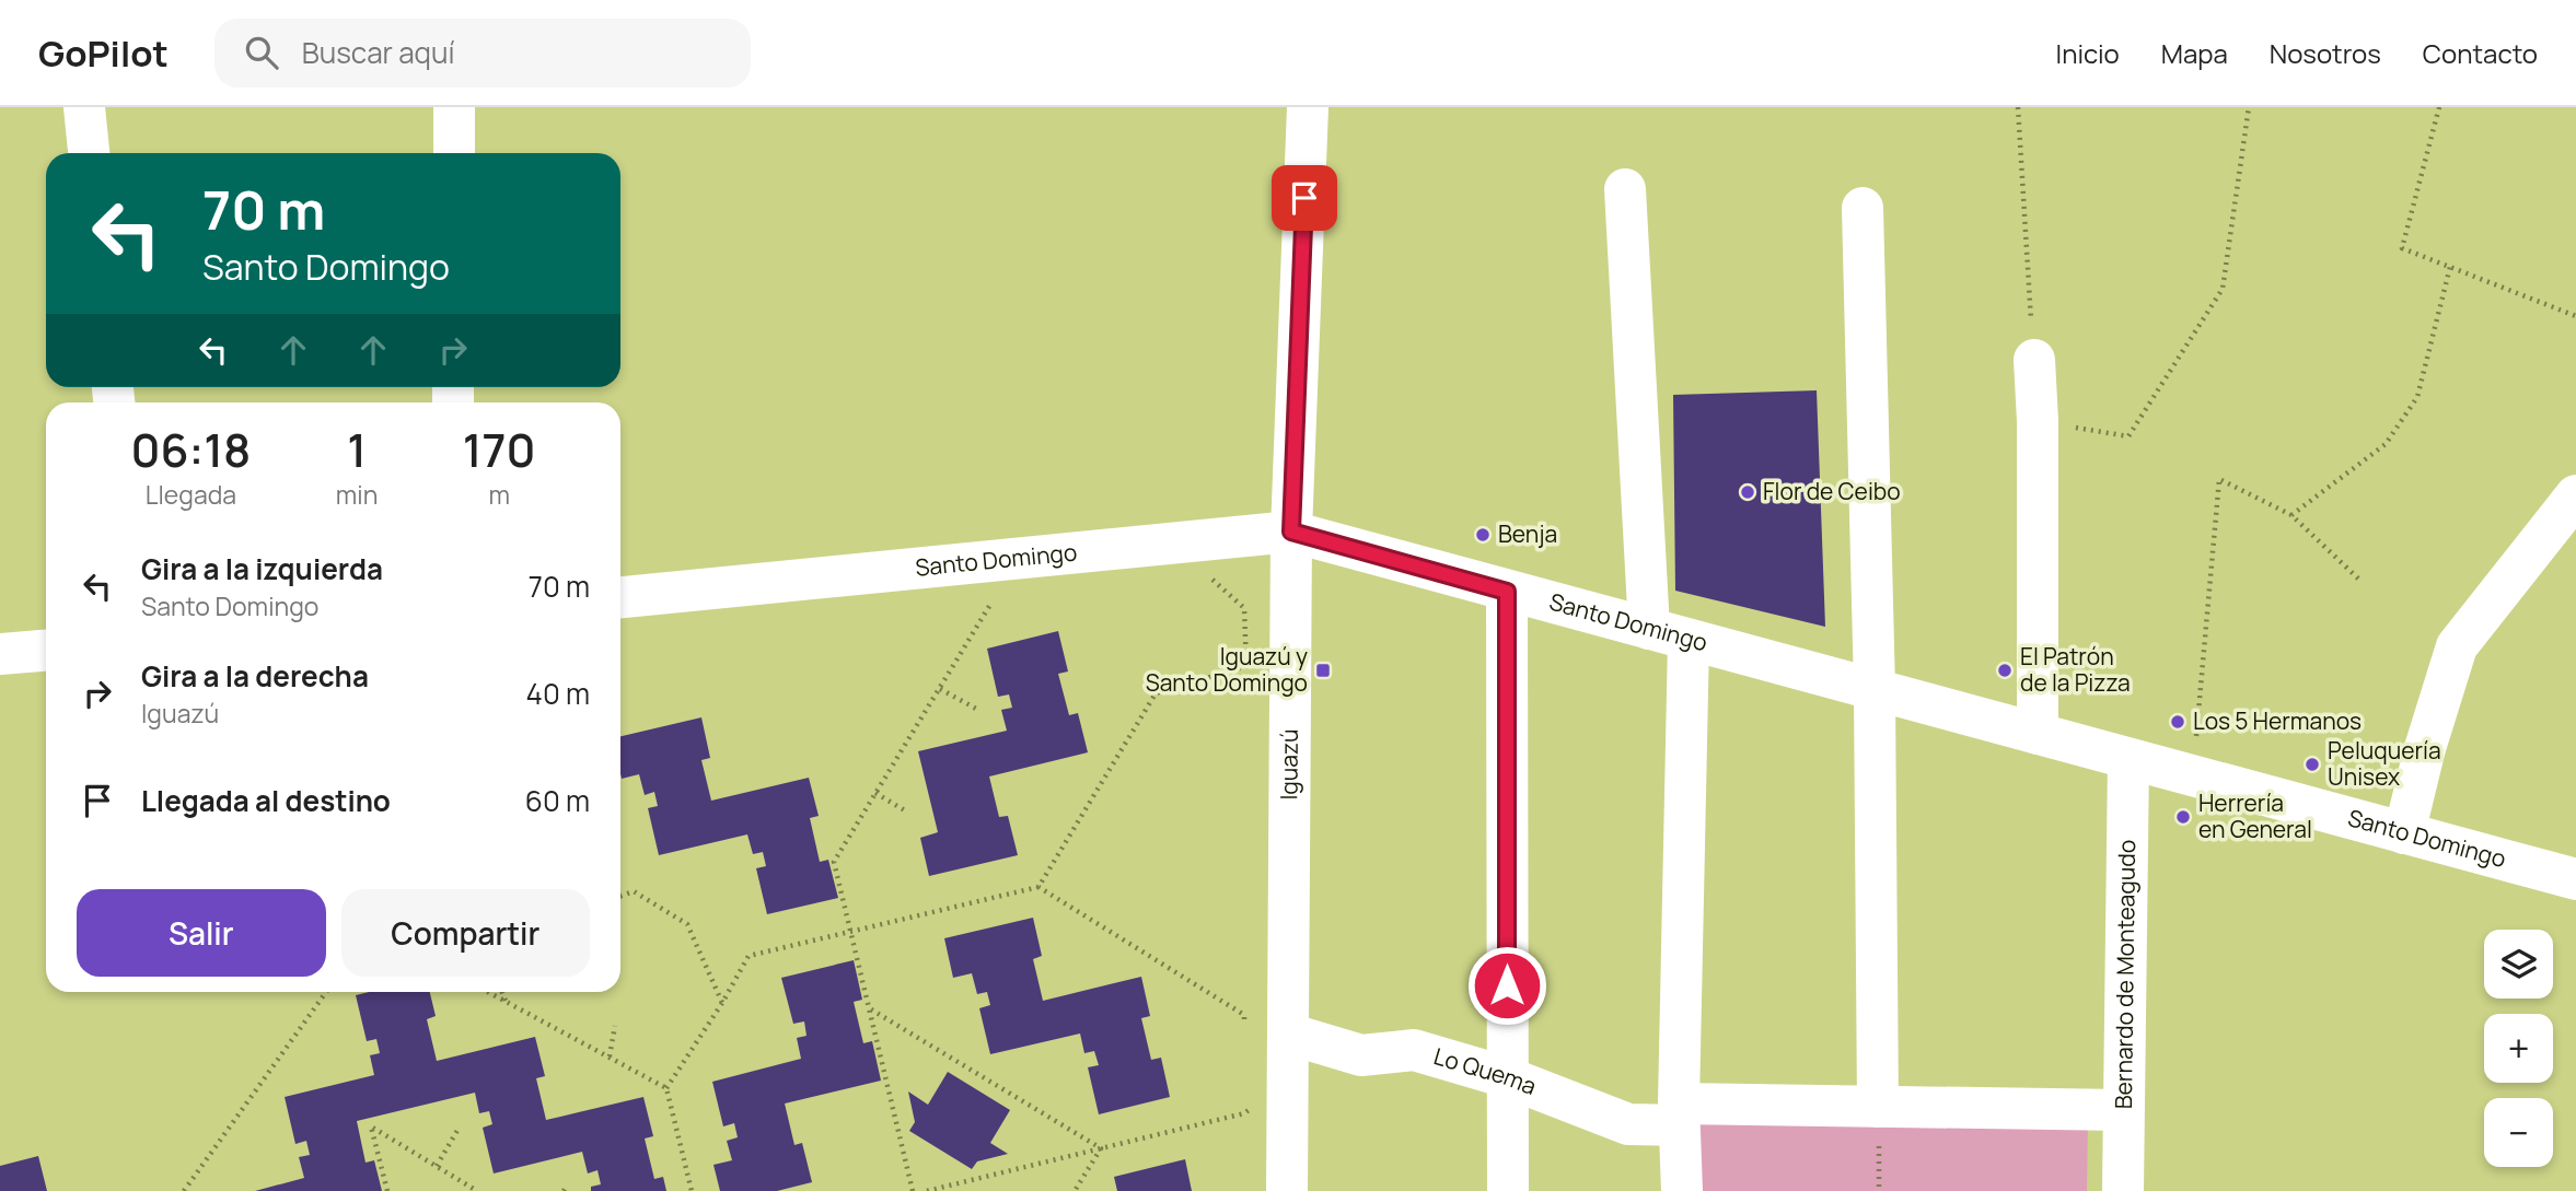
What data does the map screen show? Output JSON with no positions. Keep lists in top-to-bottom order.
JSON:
{
  "streets": {
    "street": [
      "Santo Domingo",
      "Iguazú",
      "Bernardo de Monteagudo",
      "Lo Quema"
    ]
  },
  "crossings": [
    ["Santo Domingo", "Iguazú"],
    ["Santo Domingo", "Bernardo de Monteagudo"],
    ["Iguazú", "Lo Quema"],
    ["Bernardo de Monteagudo", "Lo Quema"]
  ],
  "places": {
    "other": [
      "Flor de Ceibo",
      "Benja",
      "El Patrón de la Pizza",
      "Los 5 Hermanos",
      "Peluquería Unisex",
      "Herrería en General"
    ],
    "transit": ["Iguazú y Santo Domingo"]
  },
  "page": {
    "header": "GoPilot",
    "search": "Buscar aquí",
    "nav": [
      "Inicio",
      "Mapa",
      "Nosotros",
      "Contacto"
    ],
    "turn": ["70 m", "Santo Domingo"],
    "eta": [
      "06:18",
      "Llegada",
      "1",
      "min",
      "170",
      "m"
    ],
    "list": [
      {
        "name": "Gira a la izquierda",
        "note": "Santo Domingo",
        "value": "70 m"
      },
      {
        "name": "Gira a la derecha",
        "note": "Iguazú",
        "value": "40 m"
      },
      {
        "name": "Llegada al destino",
        "value": "60 m"
      }
    ],
    "buttons": ["Salir", "Compartir"],
    "map_buttons": ["+", "−"]
  }
}
